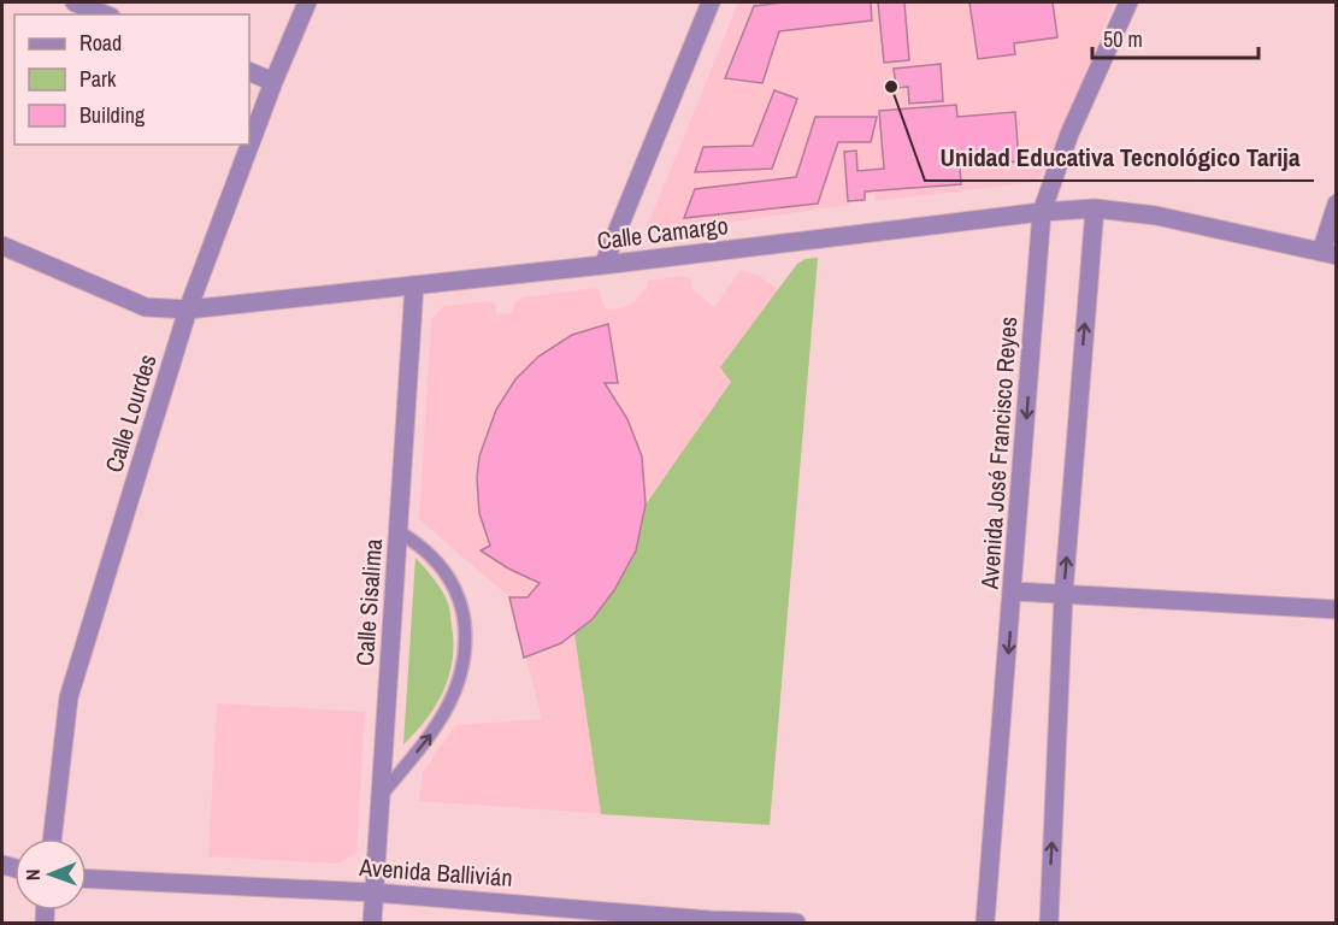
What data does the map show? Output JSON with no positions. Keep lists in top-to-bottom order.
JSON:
{
  "streets": {
    "street": [
      "Calle Camargo",
      "Calle Lourdes",
      "Avenida José Francisco Reyes",
      "Calle Sisalima",
      "Avenida Ballivián"
    ]
  },
  "crossings": [
    ["Calle Camargo", "Calle Lourdes"],
    ["Calle Camargo", "Avenida José Francisco Reyes"],
    ["Calle Camargo", "Calle Sisalima"],
    ["Calle Sisalima", "Avenida Ballivián"]
  ],
  "places": ["Unidad Educativa Tecnológico Tarija"],
  "legend": ["Road", "Park", "Building"],
  "scale_bar": "50 m",
  "north": "left"
}
